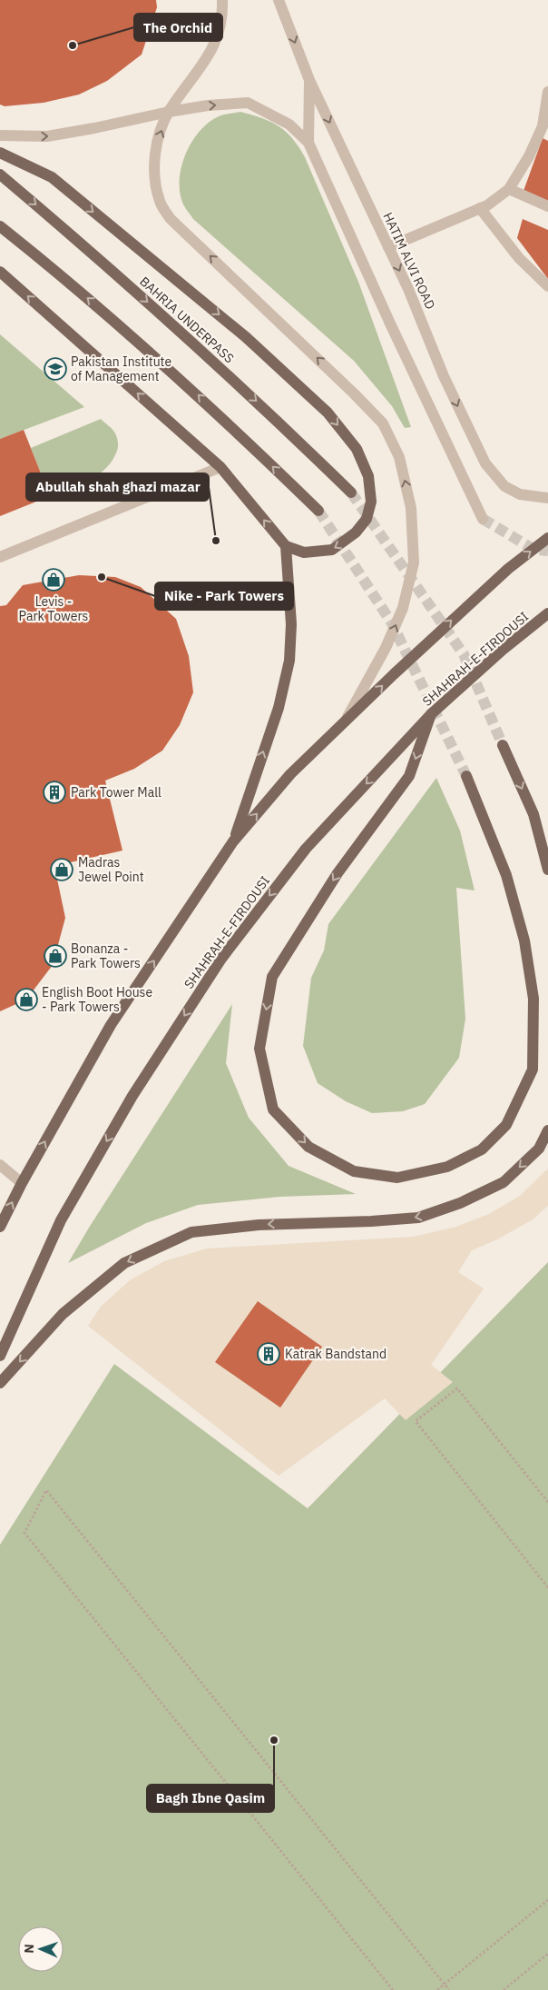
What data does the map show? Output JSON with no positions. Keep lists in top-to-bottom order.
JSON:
{
  "streets": {
    "main road": ["BAHRIA UNDERPASS", "SHAHRAH-E-FIRDOUSI"],
    "street": ["HATIM ALVI ROAD"]
  },
  "places": {
    "other": [
      "The Orchid",
      "Abullah shah ghazi mazar",
      "Nike - Park Towers",
      "Bagh Ibne Qasim"
    ],
    "school or university": ["Pakistan Institute of Management"],
    "shop": [
      "Levis - Park Towers",
      "Madras Jewel Point",
      "Bonanza - Park Towers",
      "English Boot House - Park Towers"
    ],
    "building": ["Park Tower Mall", "Katrak Bandstand"]
  },
  "north": "left"
}
